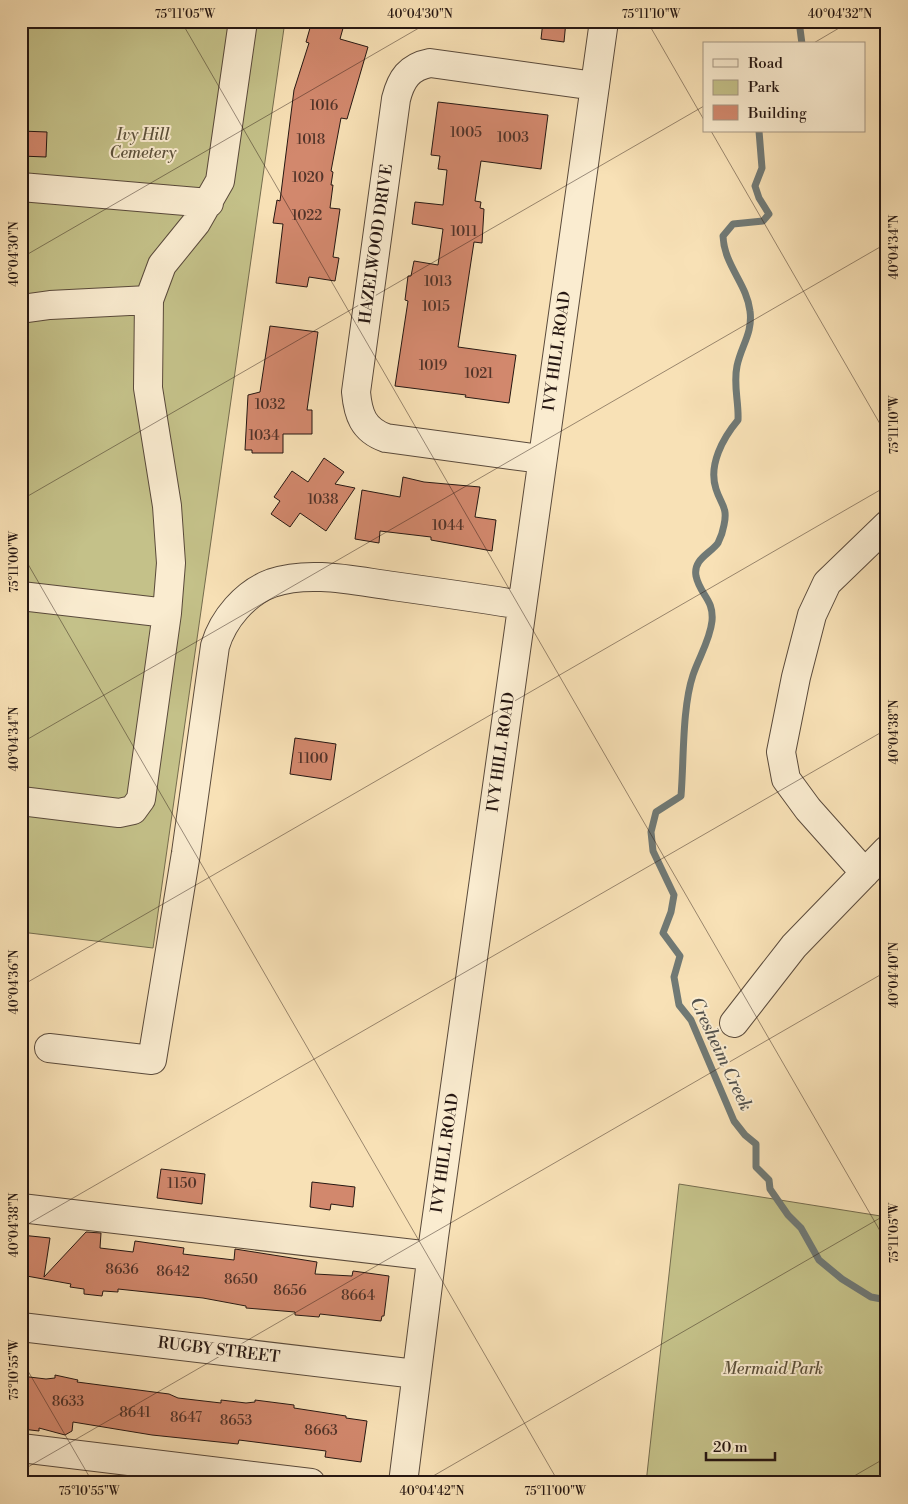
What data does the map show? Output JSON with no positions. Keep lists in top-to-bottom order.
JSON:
{
  "streets": {
    "street": ["HAZELWOOD DRIVE", "IVY HILL ROAD", "RUGBY STREET"]
  },
  "crossings": [
    ["HAZELWOOD DRIVE", "IVY HILL ROAD"],
    ["IVY HILL ROAD", "RUGBY STREET"]
  ],
  "water": ["Cresheim Creek"],
  "parks": ["Ivy Hill Cemetery", "Mermaid Park"],
  "house_numbers": [
    "1016",
    "1005",
    "1003",
    "1018",
    "1020",
    "1022",
    "1011",
    "1013",
    "1015",
    "1019",
    "1021",
    "1032",
    "1034",
    "1038",
    "1044",
    "1100",
    "1150",
    "8636",
    "8642",
    "8650",
    "8656",
    "8664",
    "8633",
    "8641",
    "8647",
    "8653",
    "8663"
  ],
  "legend": ["Road", "Park", "Building"],
  "scale_bar": "20 m",
  "coordinates": [
    "75°11'05\"W",
    "40°04'30\"N",
    "75°11'10\"W",
    "40°04'32\"N",
    "40°04'34\"N",
    "75°11'00\"W",
    "40°04'38\"N",
    "40°04'40\"N",
    "40°04'36\"N",
    "75°10'55\"W",
    "40°04'42\"N"
  ]
}
